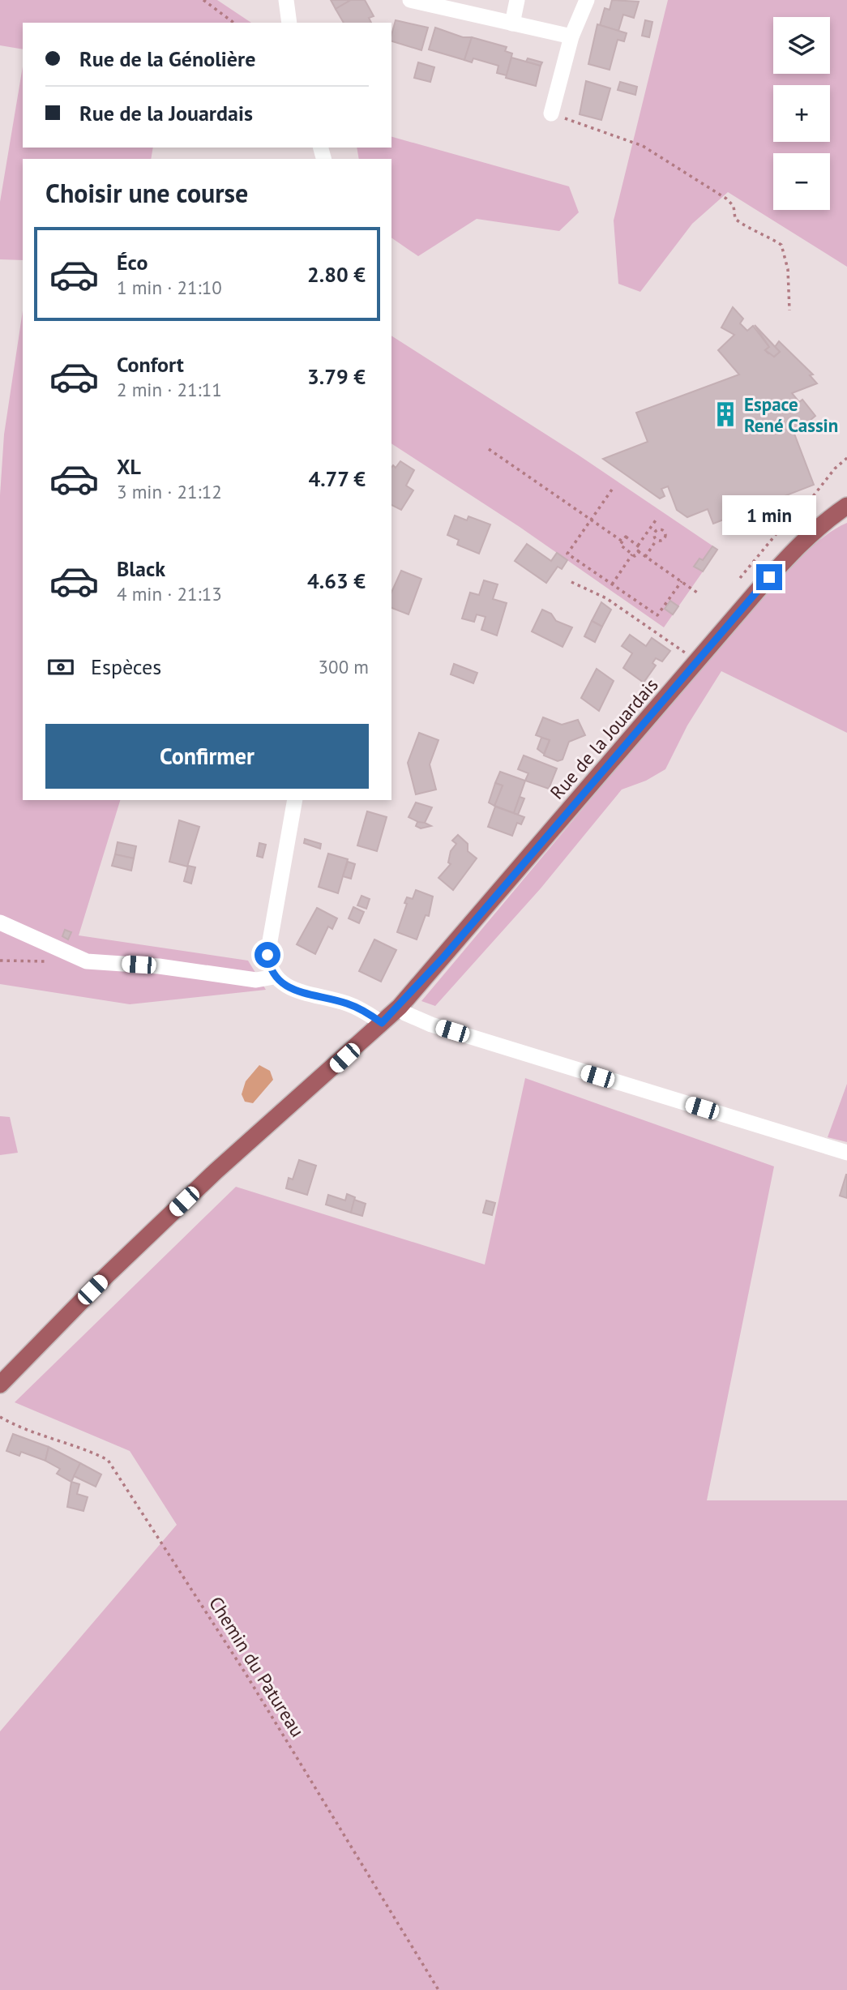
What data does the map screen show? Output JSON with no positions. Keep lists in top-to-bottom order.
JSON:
{
  "streets": {
    "main road": ["Rue de la Jouardais"],
    "path": ["Chemin du Patureau"]
  },
  "places": {
    "building": ["Espace René Cassin"]
  },
  "page": {
    "map_buttons": ["+", "−"],
    "banner": ["Rue de la Génolière", "Rue de la Jouardais"],
    "heading": "Choisir une course",
    "list": [
      {
        "name": "Éco",
        "note": "1 min · 21:10",
        "value": "2.80 €"
      },
      {
        "name": "Confort",
        "note": "2 min · 21:11",
        "value": "3.79 €"
      },
      {
        "name": "XL",
        "note": "3 min · 21:12",
        "value": "4.77 €"
      },
      {
        "name": "Black",
        "note": "4 min · 21:13",
        "value": "4.63 €"
      }
    ],
    "bubble": "1 min",
    "pay": ["Espèces", "300 m"],
    "buttons": "Confirmer"
  }
}
